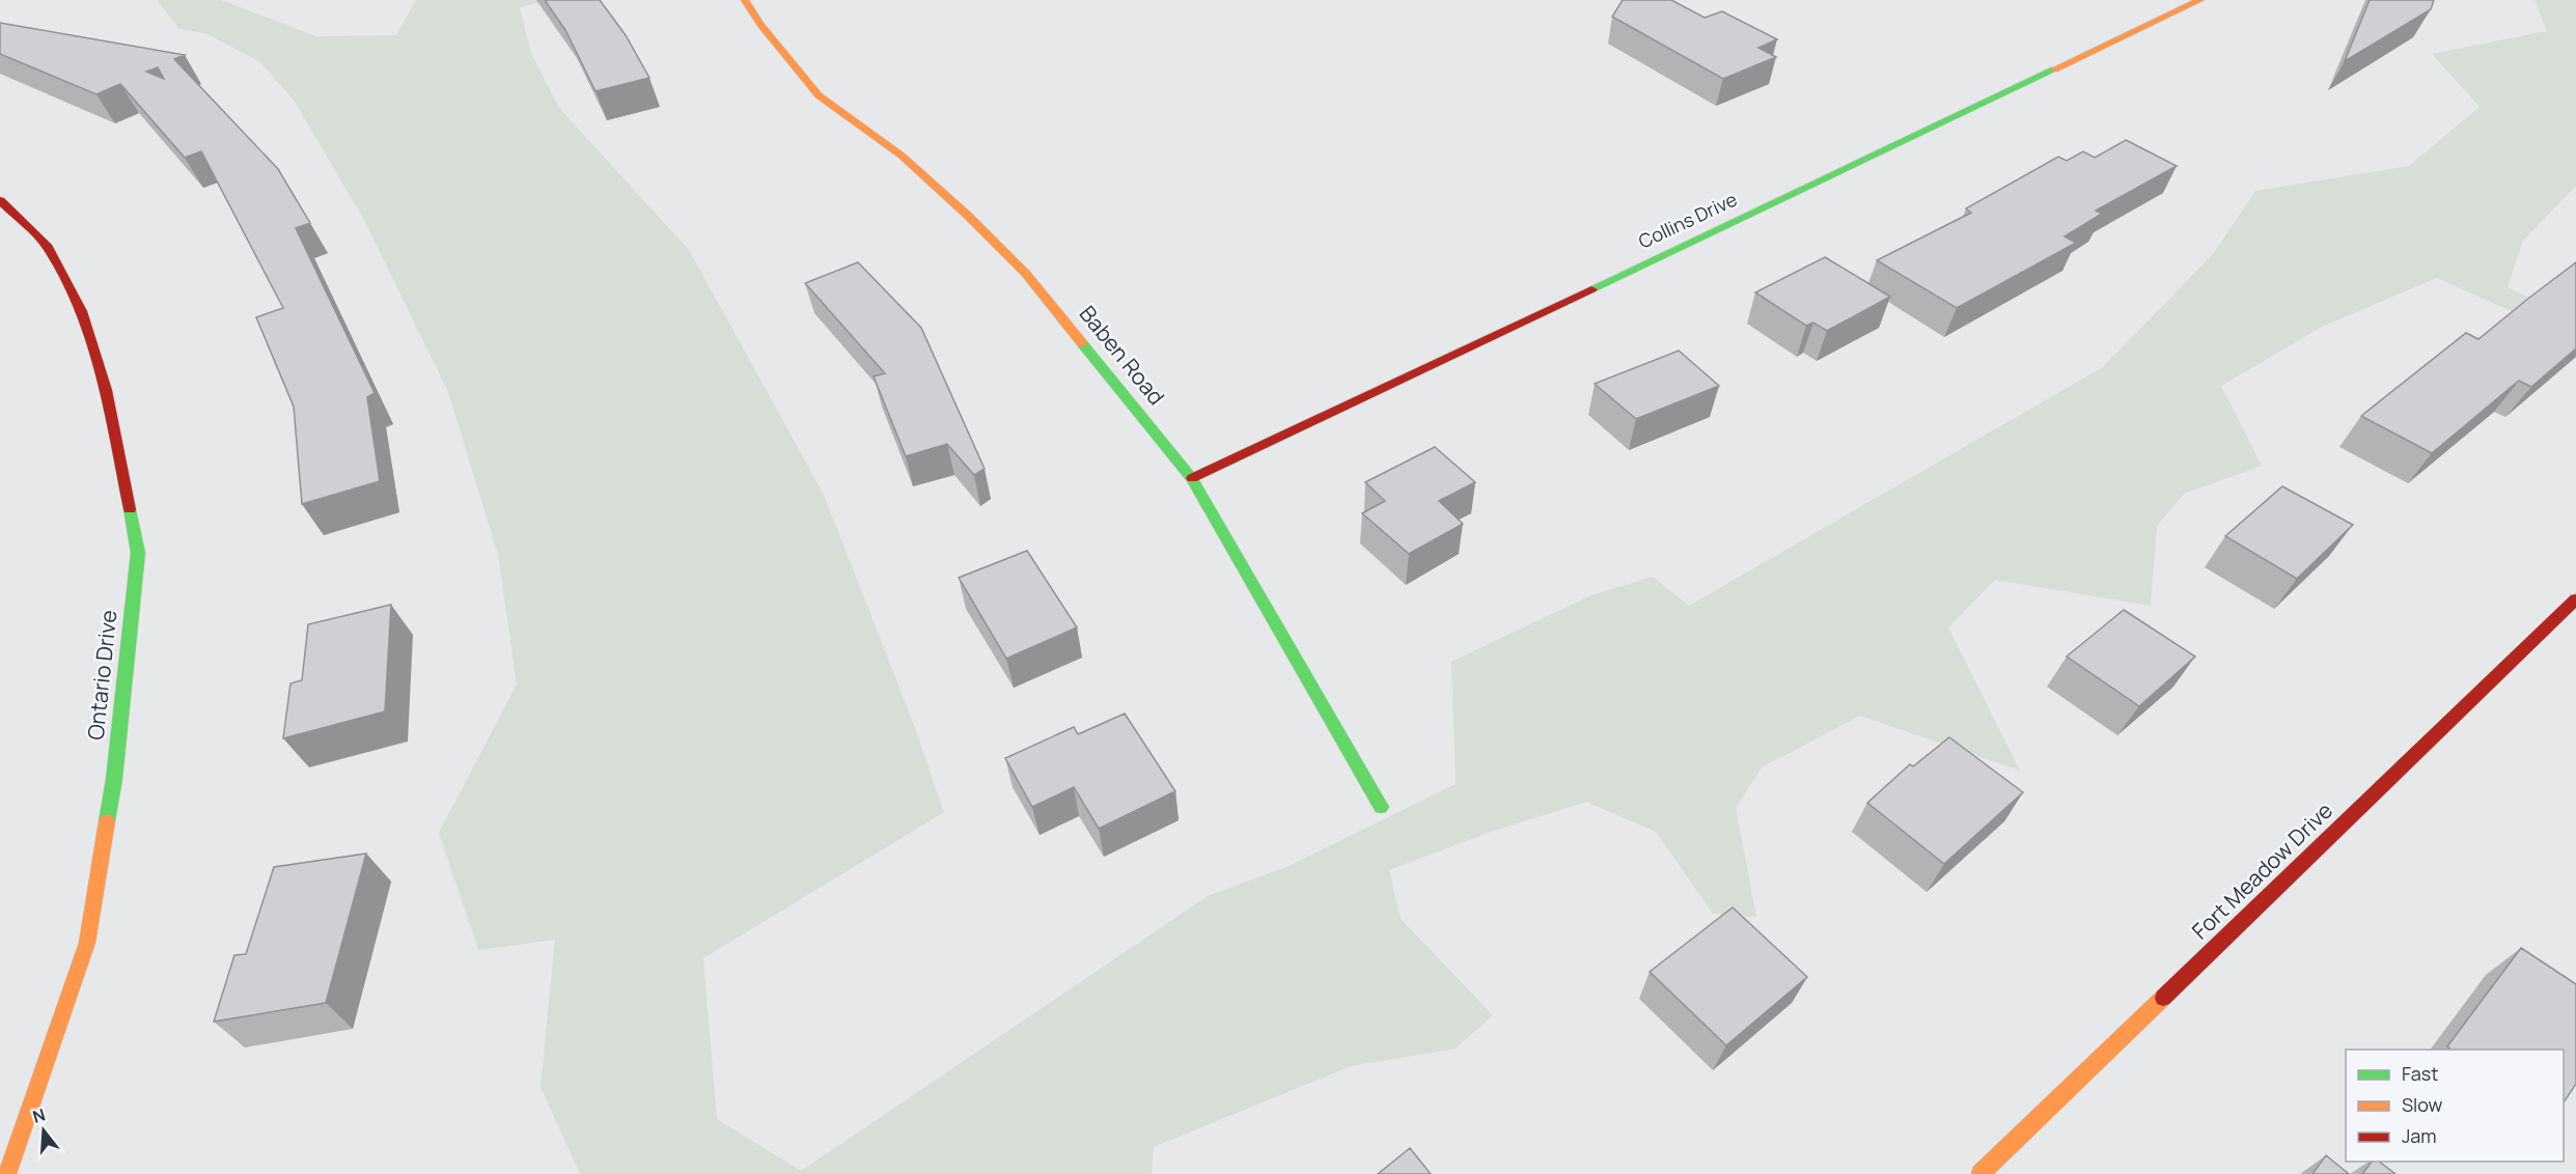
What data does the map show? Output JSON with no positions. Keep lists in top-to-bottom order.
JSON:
{
  "streets": {
    "street": [
      "Collins Drive",
      "Baben Road",
      "Ontario Drive",
      "Fort Meadow Drive"
    ]
  },
  "crossings": [
    ["Collins Drive", "Baben Road"]
  ],
  "legend": ["Fast", "Slow", "Jam"],
  "north": "top"
}
